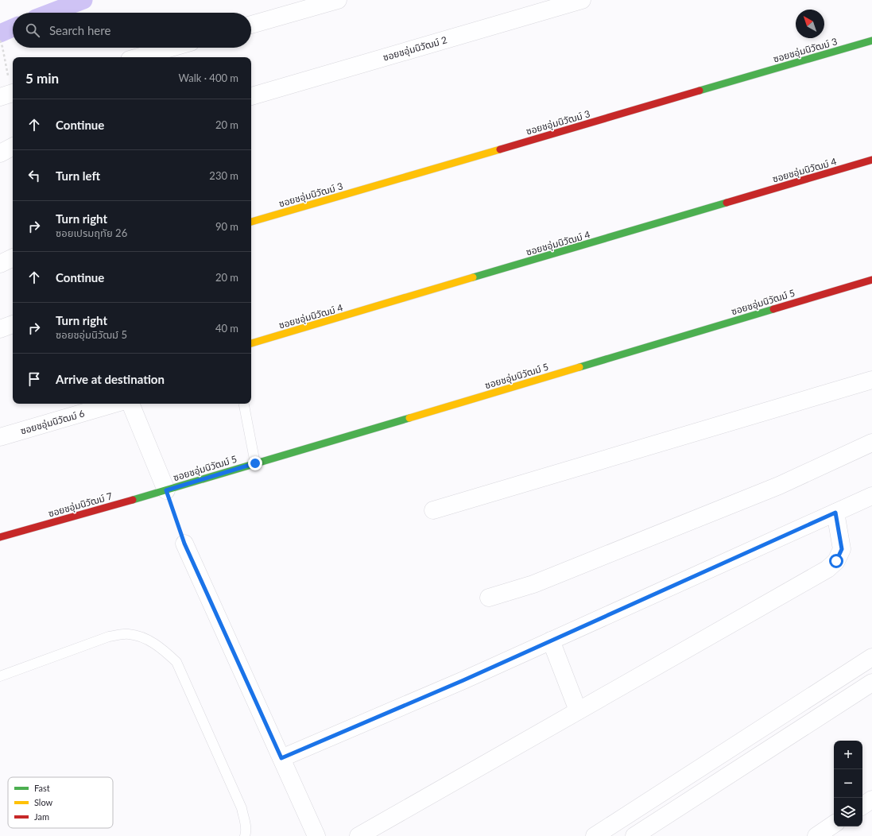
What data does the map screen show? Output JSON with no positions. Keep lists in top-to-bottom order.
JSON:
{
  "streets": {
    "street": [
      "ซอยชอุ่มนิวัฒม์ 2",
      "ซอยชอุ่มนิวัฒม์ 3",
      "ซอยชอุ่มนิวัฒม์ 4",
      "ซอยชอุ่มนิวัฒม์ 5",
      "ซอยชอุ่มนิวัฒม์ 6",
      "ซอยชอุ่มนิวัฒม์ 7"
    ]
  },
  "crossings": [
    ["ซอยชอุ่มนิวัฒม์ 5", "ซอยชอุ่มนิวัฒม์ 7"]
  ],
  "legend": ["Fast", "Slow", "Jam"],
  "north": "top left",
  "page": {
    "search": "Search here",
    "heading": ["5 min", "Walk · 400 m"],
    "list": [
      ["Continue", "20 m"],
      ["Turn left", "230 m"],
      ["Turn right", "ซอยเปรมฤทัย 26", "90 m"],
      ["Continue", "20 m"],
      ["Turn right", "ซอยชอุ่มนิวัฒม์ 5", "40 m"],
      "Arrive at destination"
    ],
    "map_buttons": ["+", "−"]
  }
}
